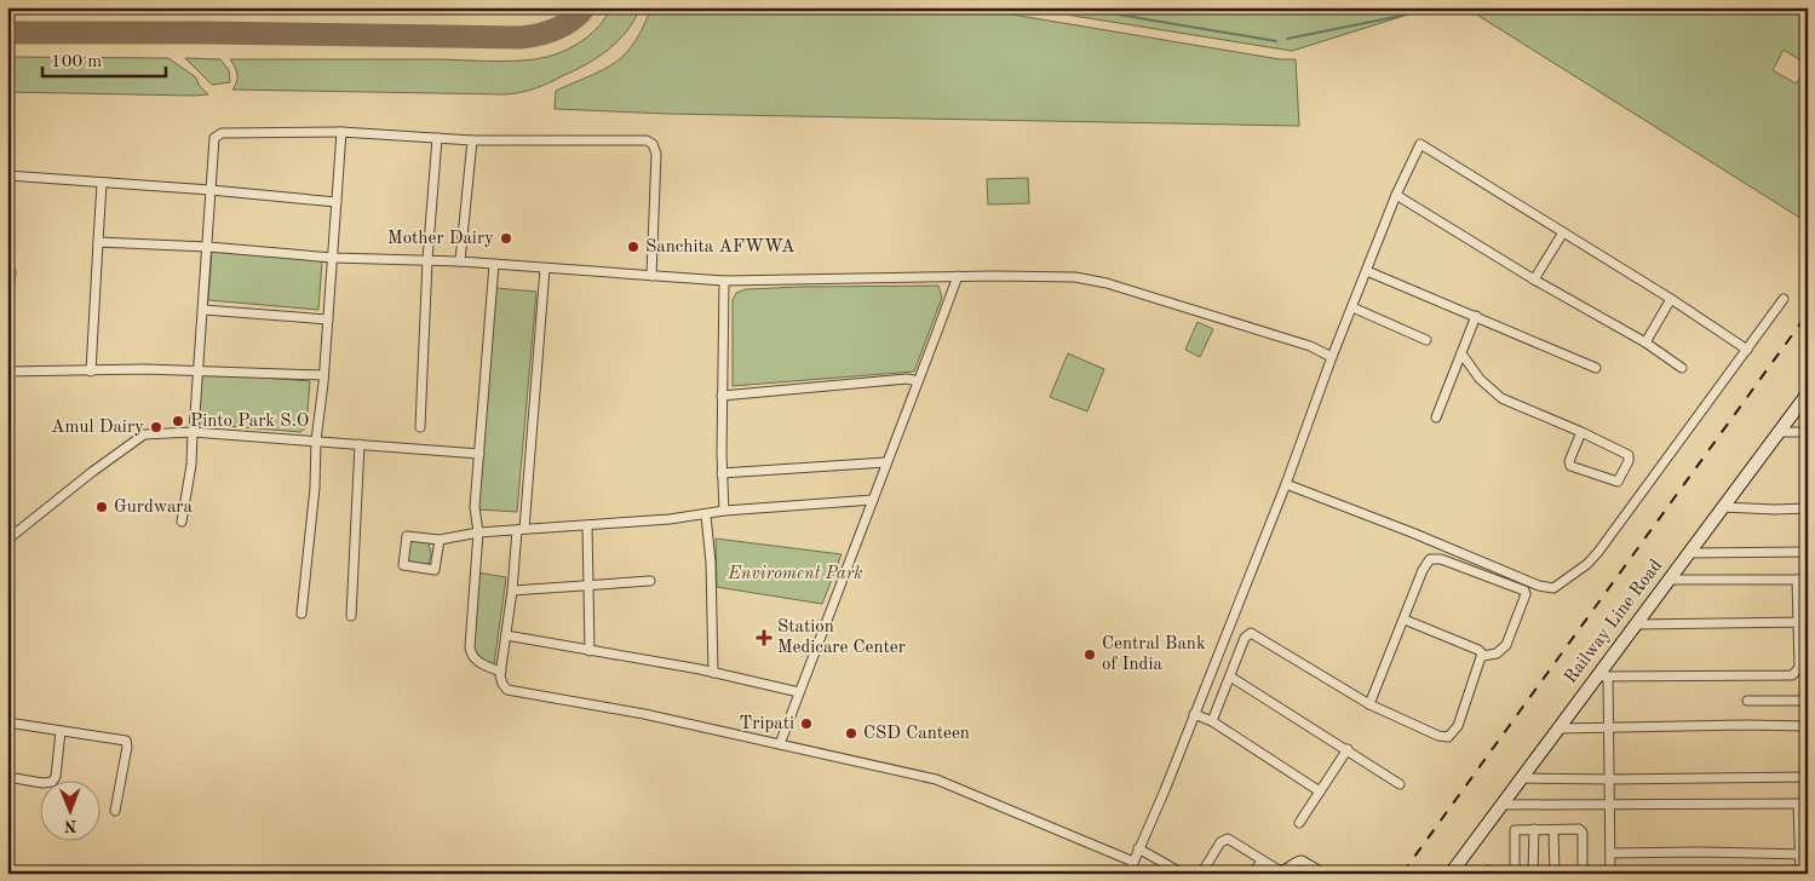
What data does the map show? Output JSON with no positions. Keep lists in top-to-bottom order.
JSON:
{
  "streets": {
    "street": ["Railway Line Road"]
  },
  "parks": ["Enviroment Park"],
  "places": {
    "other": [
      "Mother Dairy",
      "Sanchita AFWWA",
      "Pinto Park S.O",
      "Amul Dairy",
      "Gurdwara",
      "Central Bank of India",
      "Tripati",
      "CSD Canteen"
    ],
    "health": ["Station Medicare Center"]
  },
  "scale_bar": "100 m",
  "north": "bottom"
}
